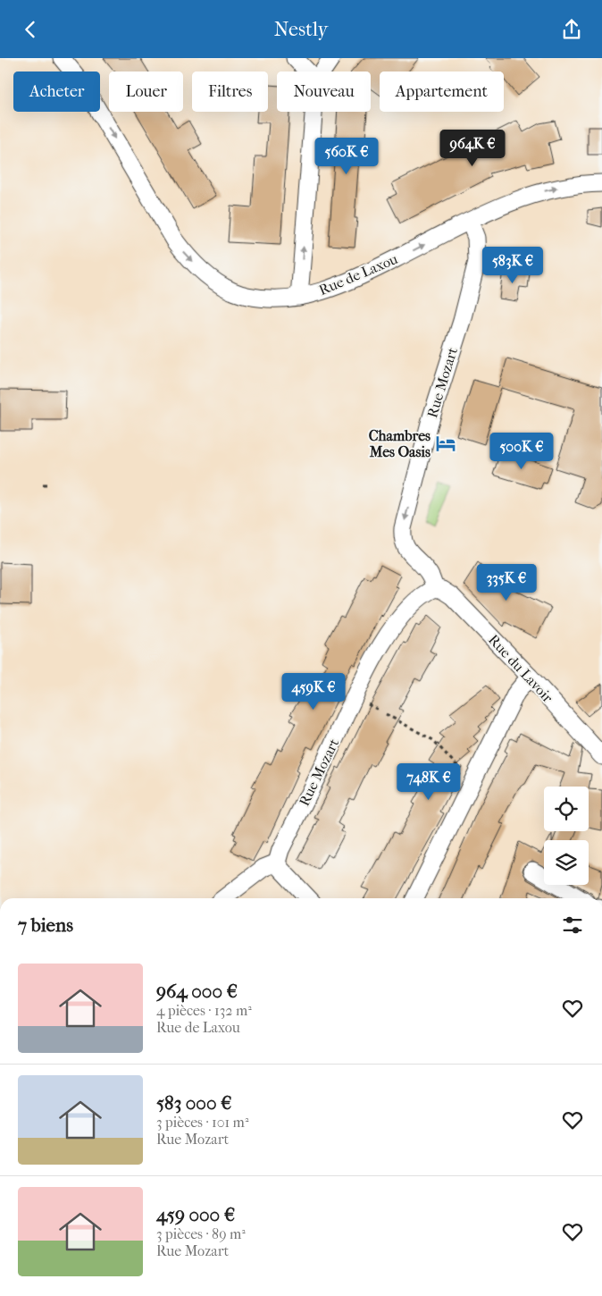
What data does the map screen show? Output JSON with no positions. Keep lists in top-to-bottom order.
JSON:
{
  "streets": {
    "street": ["Rue de Laxou", "Rue Mozart", "Rue du Lavoir"]
  },
  "crossings": [
    ["Rue de Laxou", "Rue Mozart"],
    ["Rue Mozart", "Rue du Lavoir"]
  ],
  "one_way": ["Rue de Laxou", "Rue Mozart"],
  "places": {
    "hotel": ["Chambres Mes Oasis"]
  },
  "page": {
    "header": "Nestly",
    "chip": [
      "Acheter",
      "Louer",
      "Filtres",
      "Nouveau",
      "Appartement"
    ],
    "price": [
      "964K €",
      "560K €",
      "583K €",
      "500K €",
      "335K €",
      "459K €",
      "748K €"
    ],
    "heading": "7 biens",
    "list": [
      {
        "name": "964 000 €",
        "note": "4 pièces · 132 m² · Rue de Laxou"
      },
      {
        "name": "583 000 €",
        "note": "3 pièces · 101 m² · Rue Mozart"
      },
      {
        "name": "459 000 €",
        "note": "3 pièces · 89 m² · Rue Mozart"
      }
    ]
  }
}
